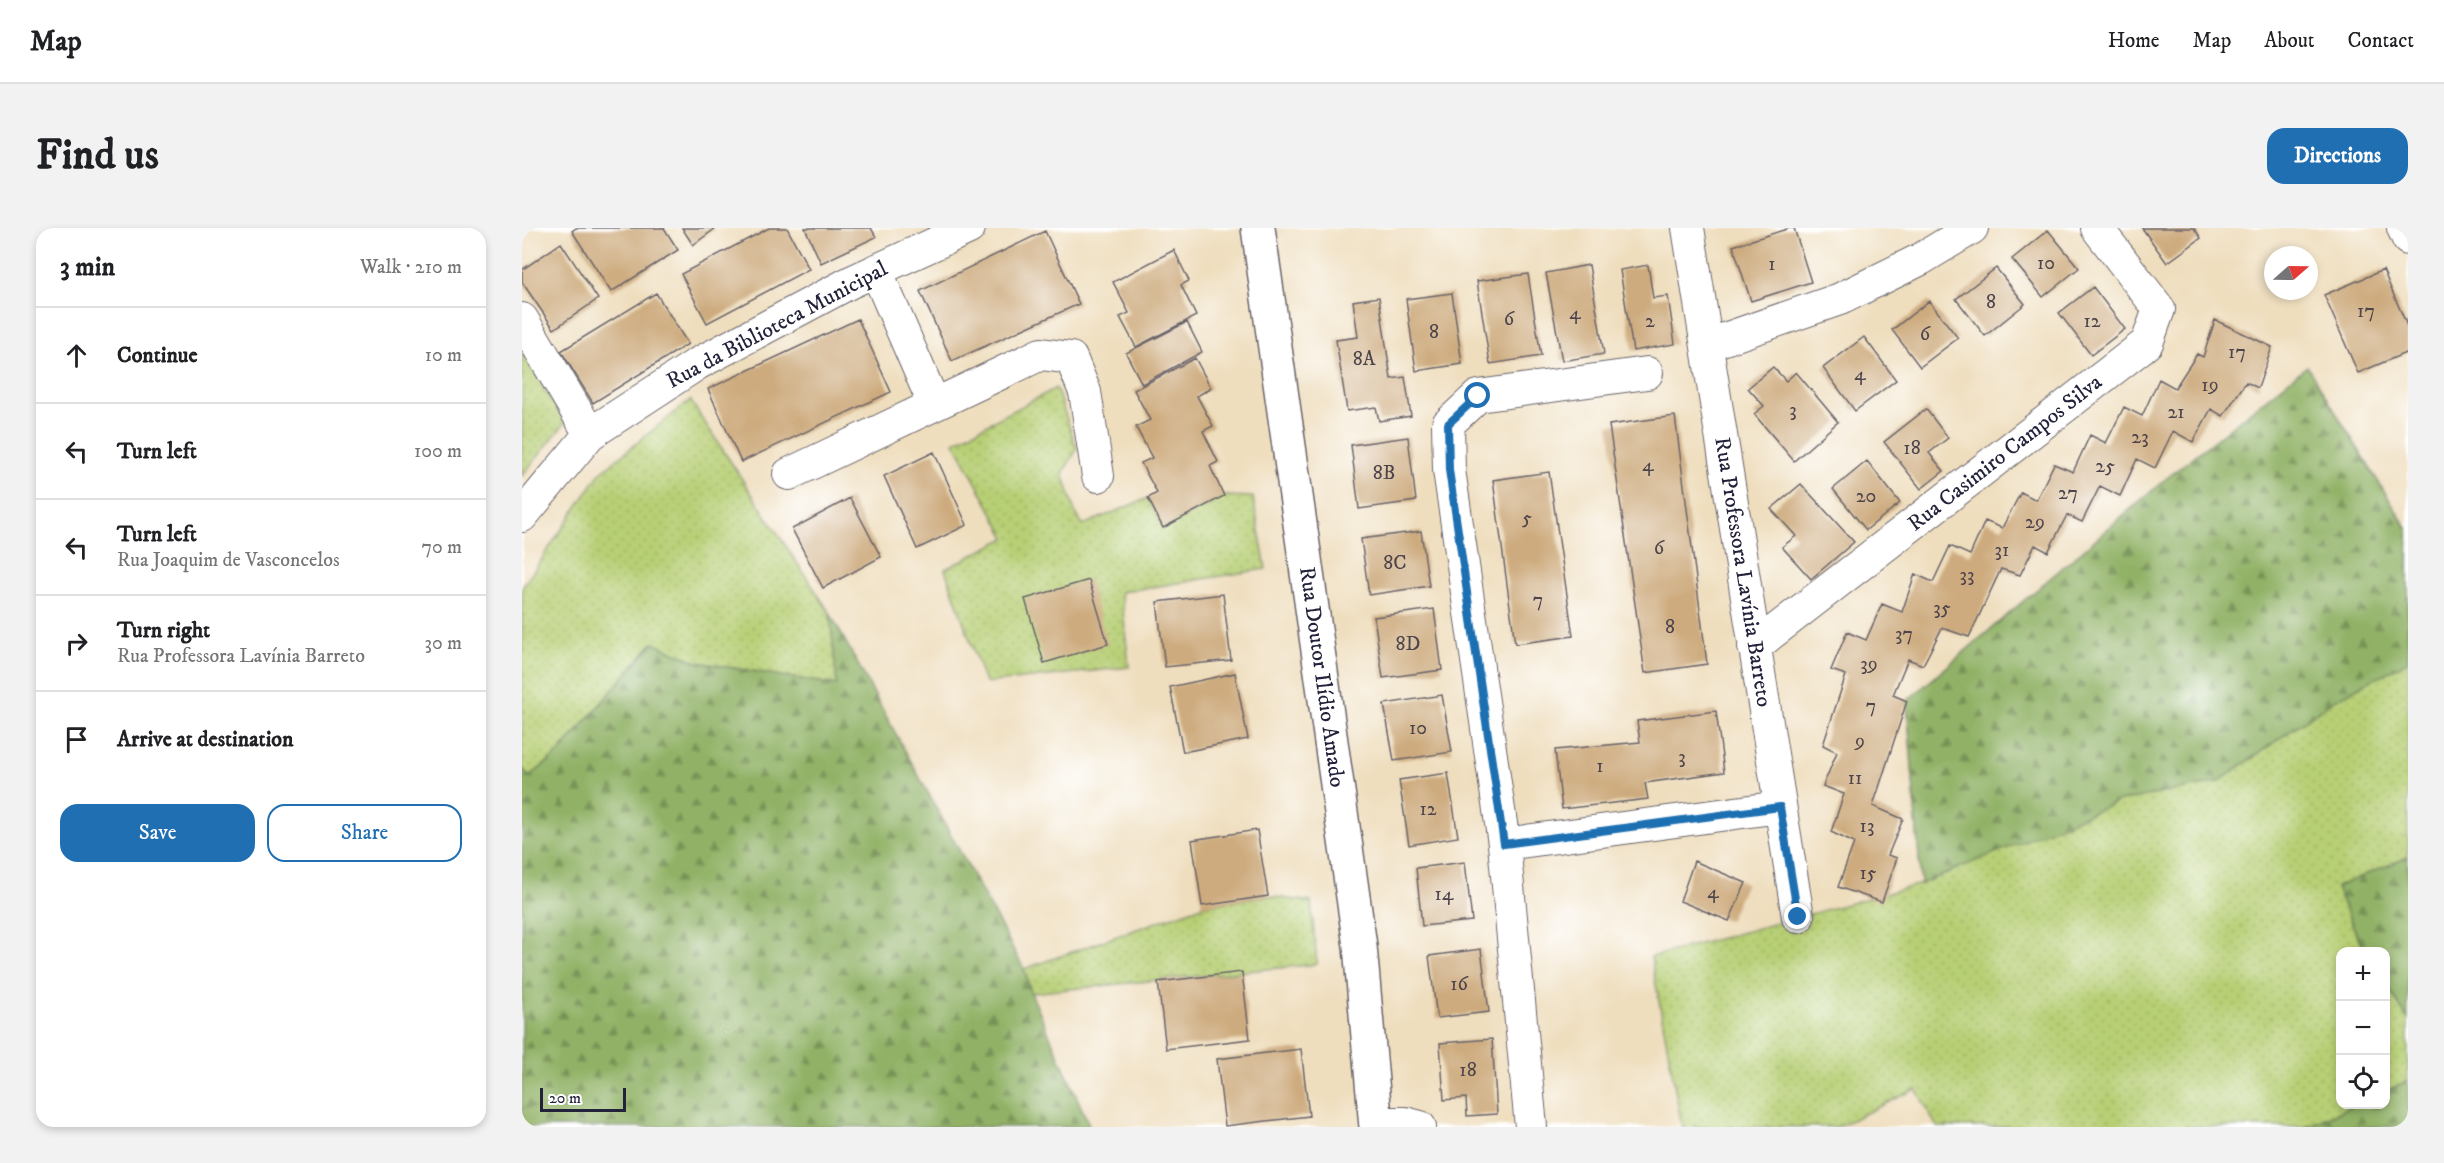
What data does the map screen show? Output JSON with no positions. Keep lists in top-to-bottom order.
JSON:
{
  "streets": {
    "street": [
      "Rua da Biblioteca Municipal",
      "Rua Casimiro Campos Silva",
      "Rua Professora Lavínia Barreto",
      "Rua Doutor Ilídio Amado"
    ]
  },
  "crossings": [
    ["Rua Casimiro Campos Silva", "Rua Professora Lavínia Barreto"]
  ],
  "house_numbers": [
    "10",
    "1",
    "8",
    "17",
    "4",
    "6",
    "2",
    "12",
    "8",
    "6",
    "17",
    "8A",
    "4",
    "19",
    "3",
    "21",
    "23",
    "18",
    "4",
    "25",
    "8B",
    "27",
    "20",
    "5",
    "29",
    "6",
    "31",
    "8C",
    "33",
    "7",
    "35",
    "8",
    "37",
    "8D",
    "39",
    "7",
    "10",
    "9",
    "3",
    "1",
    "11",
    "12",
    "13",
    "15",
    "4",
    "14",
    "16",
    "18"
  ],
  "scale_bar": "20 m",
  "north": "right",
  "page": {
    "header": "Map",
    "nav": [
      "Home",
      "Map",
      "About",
      "Contact"
    ],
    "buttons": [
      "Directions",
      ["Save", "Share"]
    ],
    "title": "Find us",
    "heading": ["3 min", "Walk · 210 m"],
    "list": [
      ["Continue", "10 m"],
      ["Turn left", "100 m"],
      ["Turn left", "Rua Joaquim de Vasconcelos", "70 m"],
      ["Turn right", "Rua Professora Lavínia Barreto", "30 m"],
      "Arrive at destination"
    ],
    "map_buttons": ["+", "−"],
    "scale": "20 m"
  }
}
